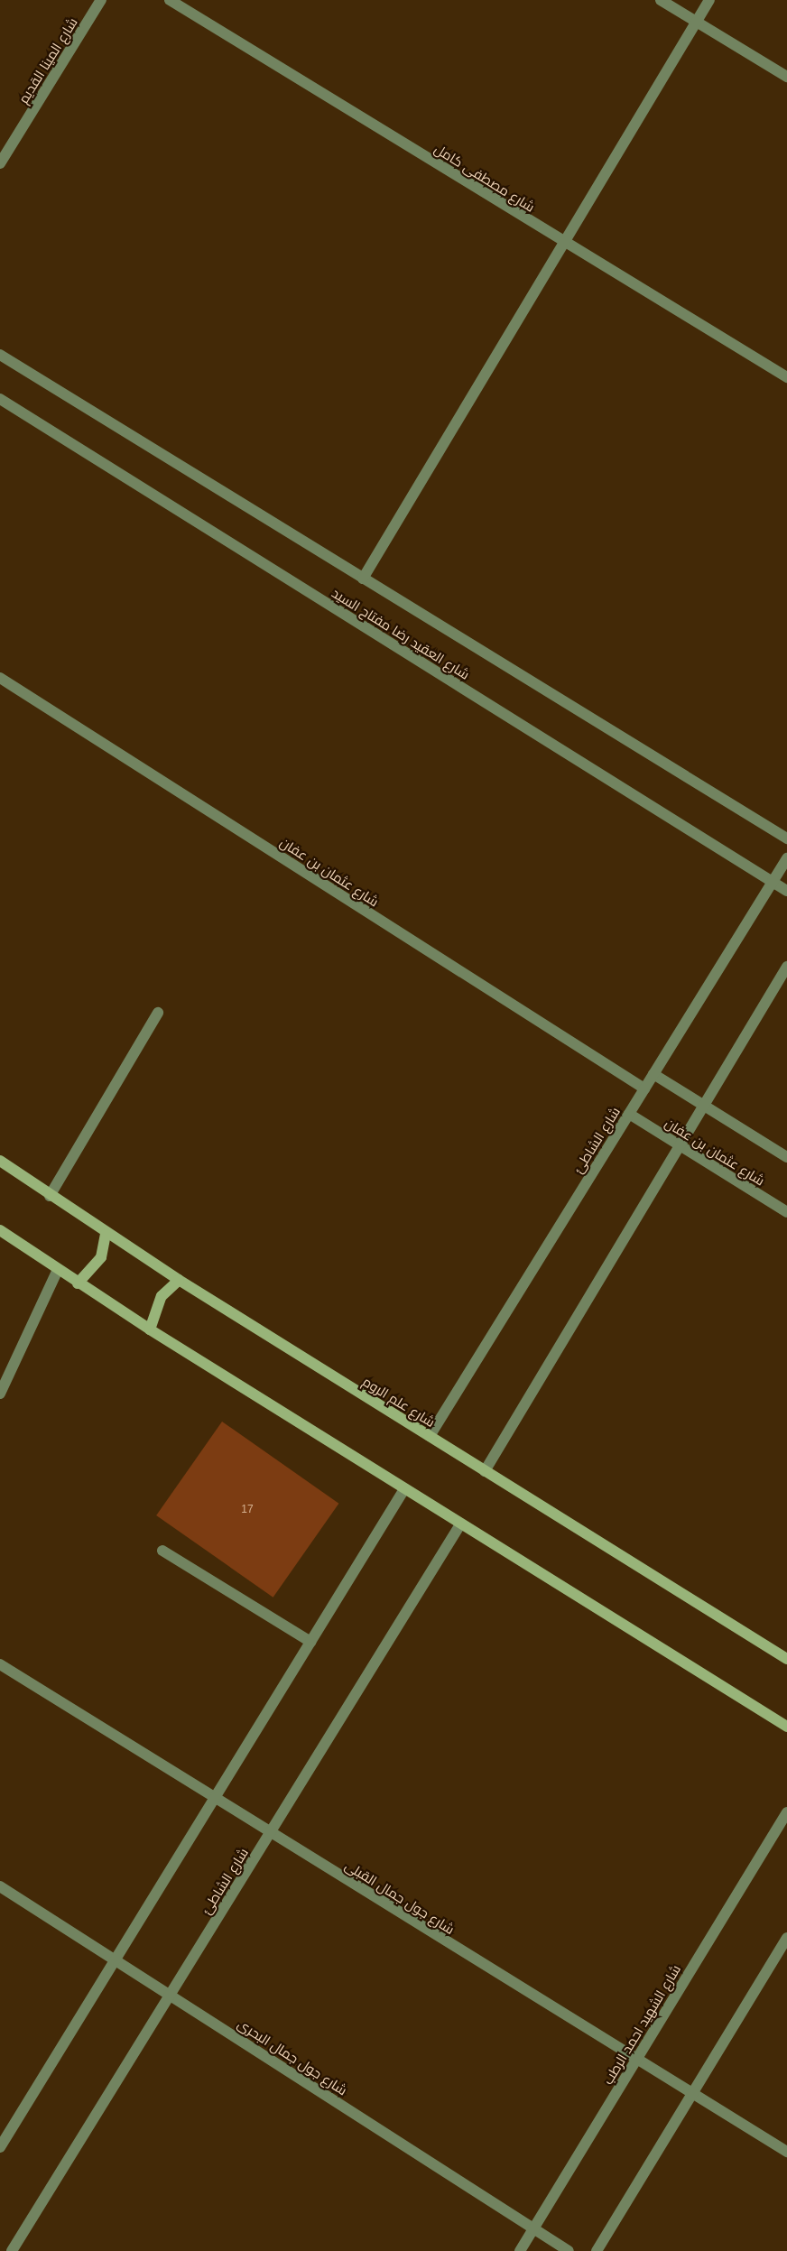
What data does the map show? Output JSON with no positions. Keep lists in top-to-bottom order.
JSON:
{
  "streets": {
    "street": [
      "شارع المينا القديم",
      "شارع مصطفى كامل",
      "شارع العقيد رضا مفتاح السيد",
      "شارع عثمان بن عفان",
      "شارع الشاطئ",
      "شارع علم الروم",
      "شارع جول جمال القبلى",
      "شارع الشهيد احمد الرطب",
      "شارع جول جمال البحرى"
    ]
  },
  "crossings": [
    ["شارع العقيد رضا مفتاح السيد", "شارع الشاطئ"],
    ["شارع عثمان بن عفان", "شارع الشاطئ"],
    ["شارع الشاطئ", "شارع علم الروم"],
    ["شارع الشاطئ", "شارع جول جمال القبلى"],
    ["شارع الشاطئ", "شارع جول جمال البحرى"],
    ["شارع جول جمال القبلى", "شارع الشهيد احمد الرطب"],
    ["شارع الشهيد احمد الرطب", "شارع جول جمال البحرى"]
  ],
  "house_numbers": ["17"]
}
